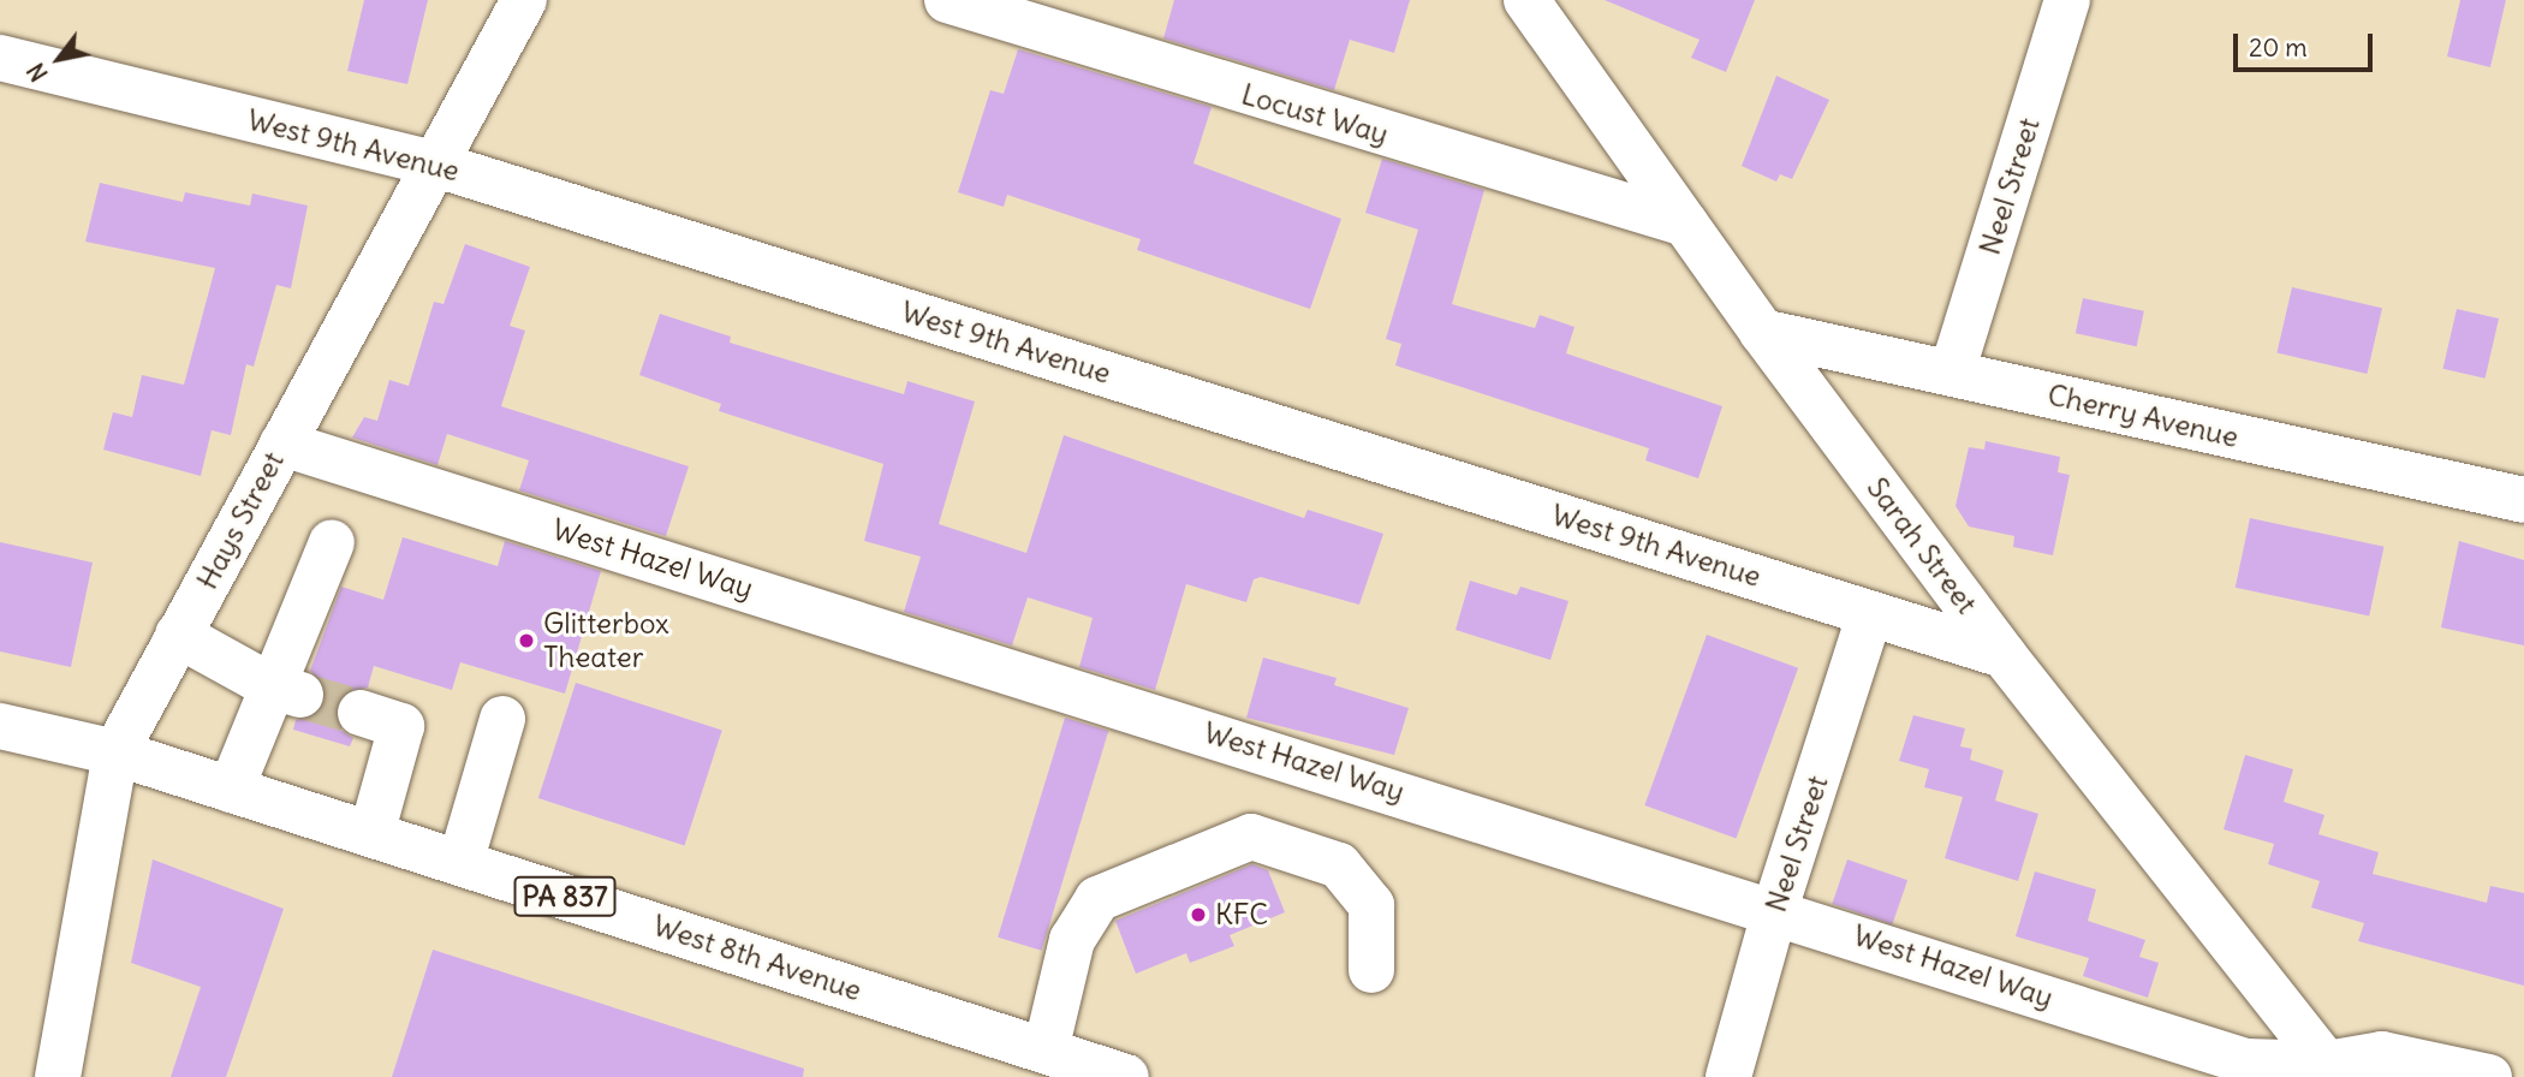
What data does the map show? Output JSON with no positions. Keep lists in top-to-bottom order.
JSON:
{
  "streets": {
    "street": [
      "Locust Way",
      "West 9th Avenue",
      "Neel Street",
      "Cherry Avenue",
      "Hays Street",
      "Sarah Street",
      "West Hazel Way",
      "PA 837",
      "West 8th Avenue"
    ]
  },
  "crossings": [
    ["Locust Way", "Sarah Street"],
    ["West 9th Avenue", "Neel Street"],
    ["West 9th Avenue", "Hays Street"],
    ["West 9th Avenue", "Sarah Street"],
    ["Neel Street", "Cherry Avenue"],
    ["Neel Street", "West Hazel Way"],
    ["Cherry Avenue", "Sarah Street"],
    ["Hays Street", "West Hazel Way"],
    ["Hays Street", "West 8th Avenue"],
    ["Sarah Street", "West Hazel Way"]
  ],
  "places": ["Glitterbox Theater", "KFC"],
  "scale_bar": "20 m",
  "north": "bottom left"
}
